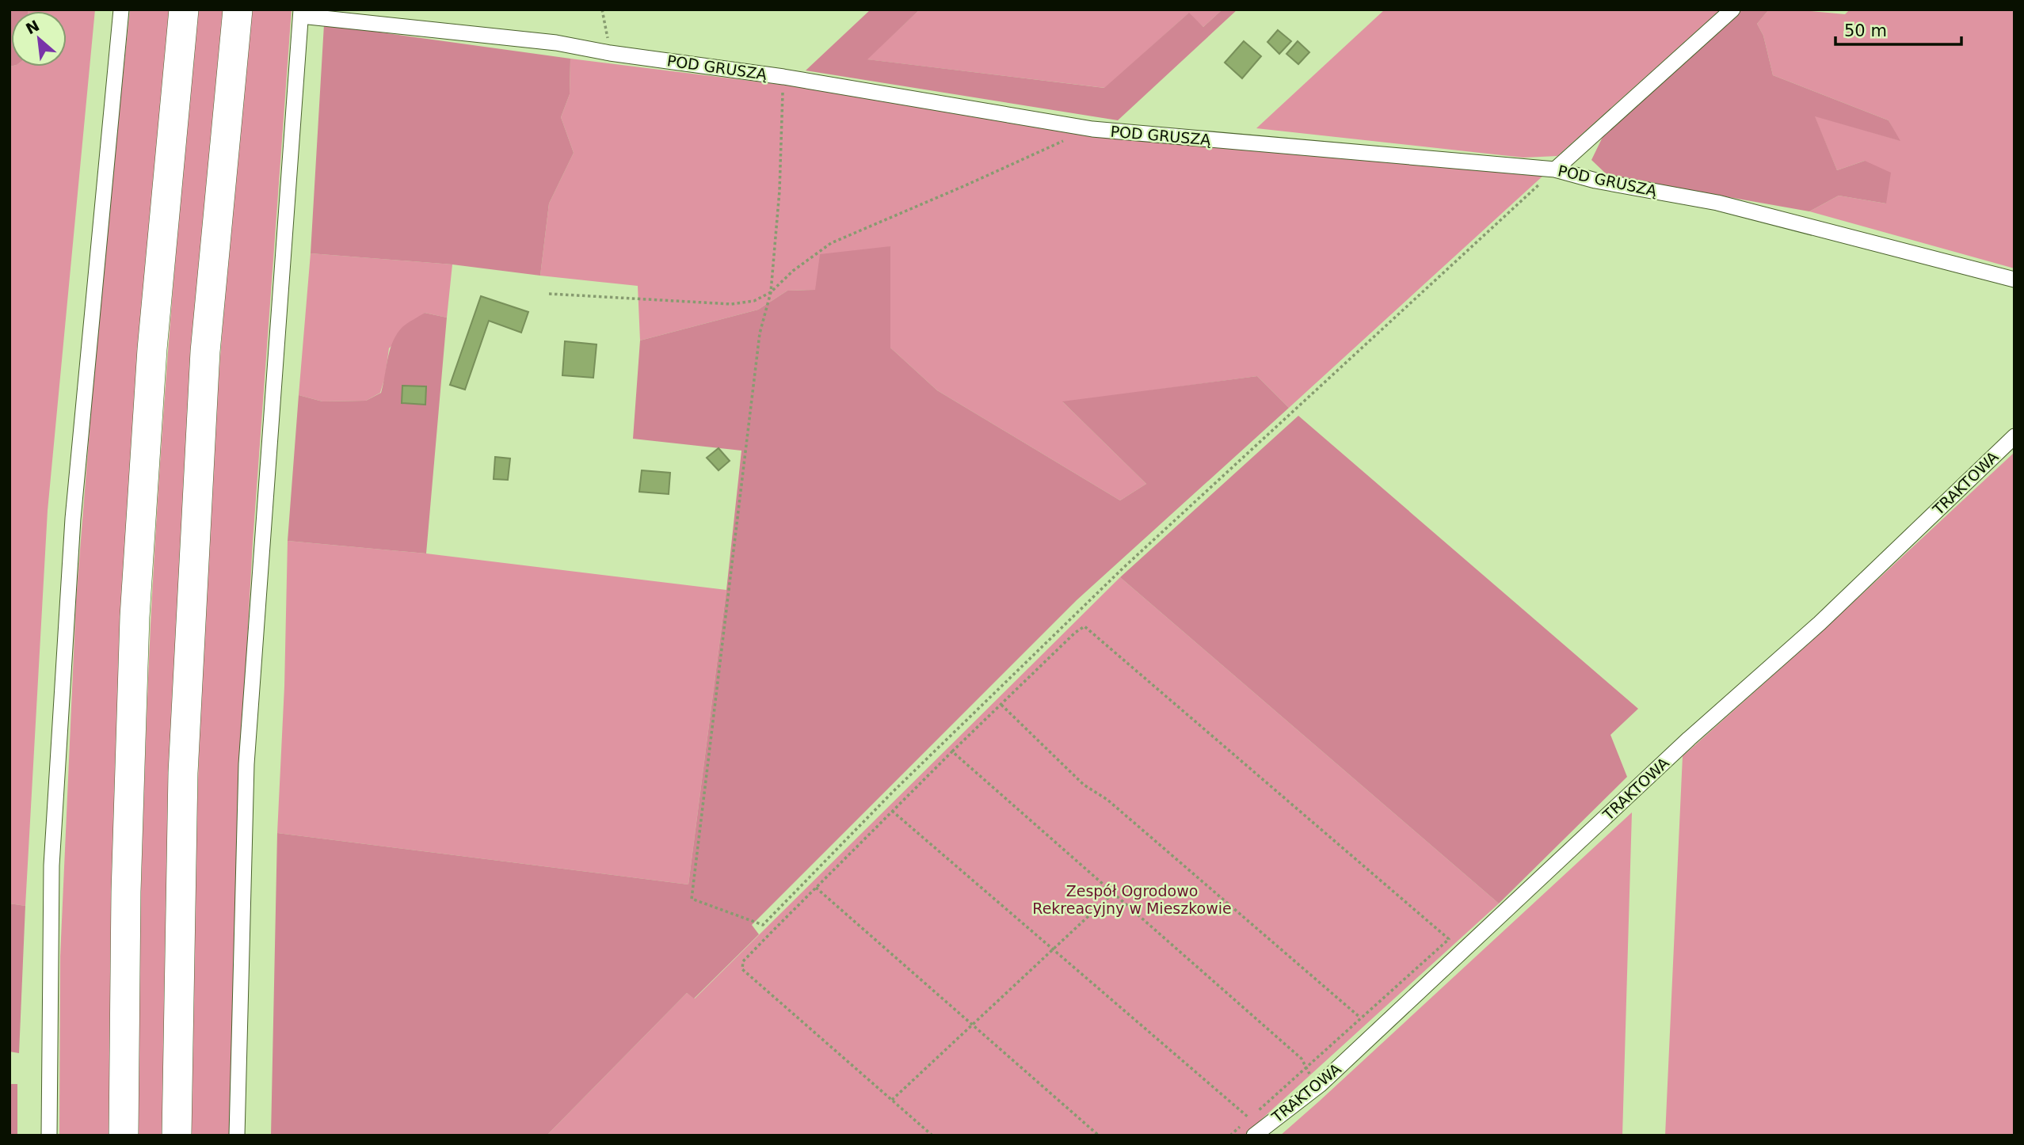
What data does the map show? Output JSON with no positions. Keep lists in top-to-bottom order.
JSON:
{
  "streets": {
    "street": ["POD GRUSZĄ", "TRAKTOWA"]
  },
  "parks": ["Zespół Ogrodowo Rekreacyjny w Mieszkowie"],
  "scale_bar": "50 m",
  "north": "top left"
}
